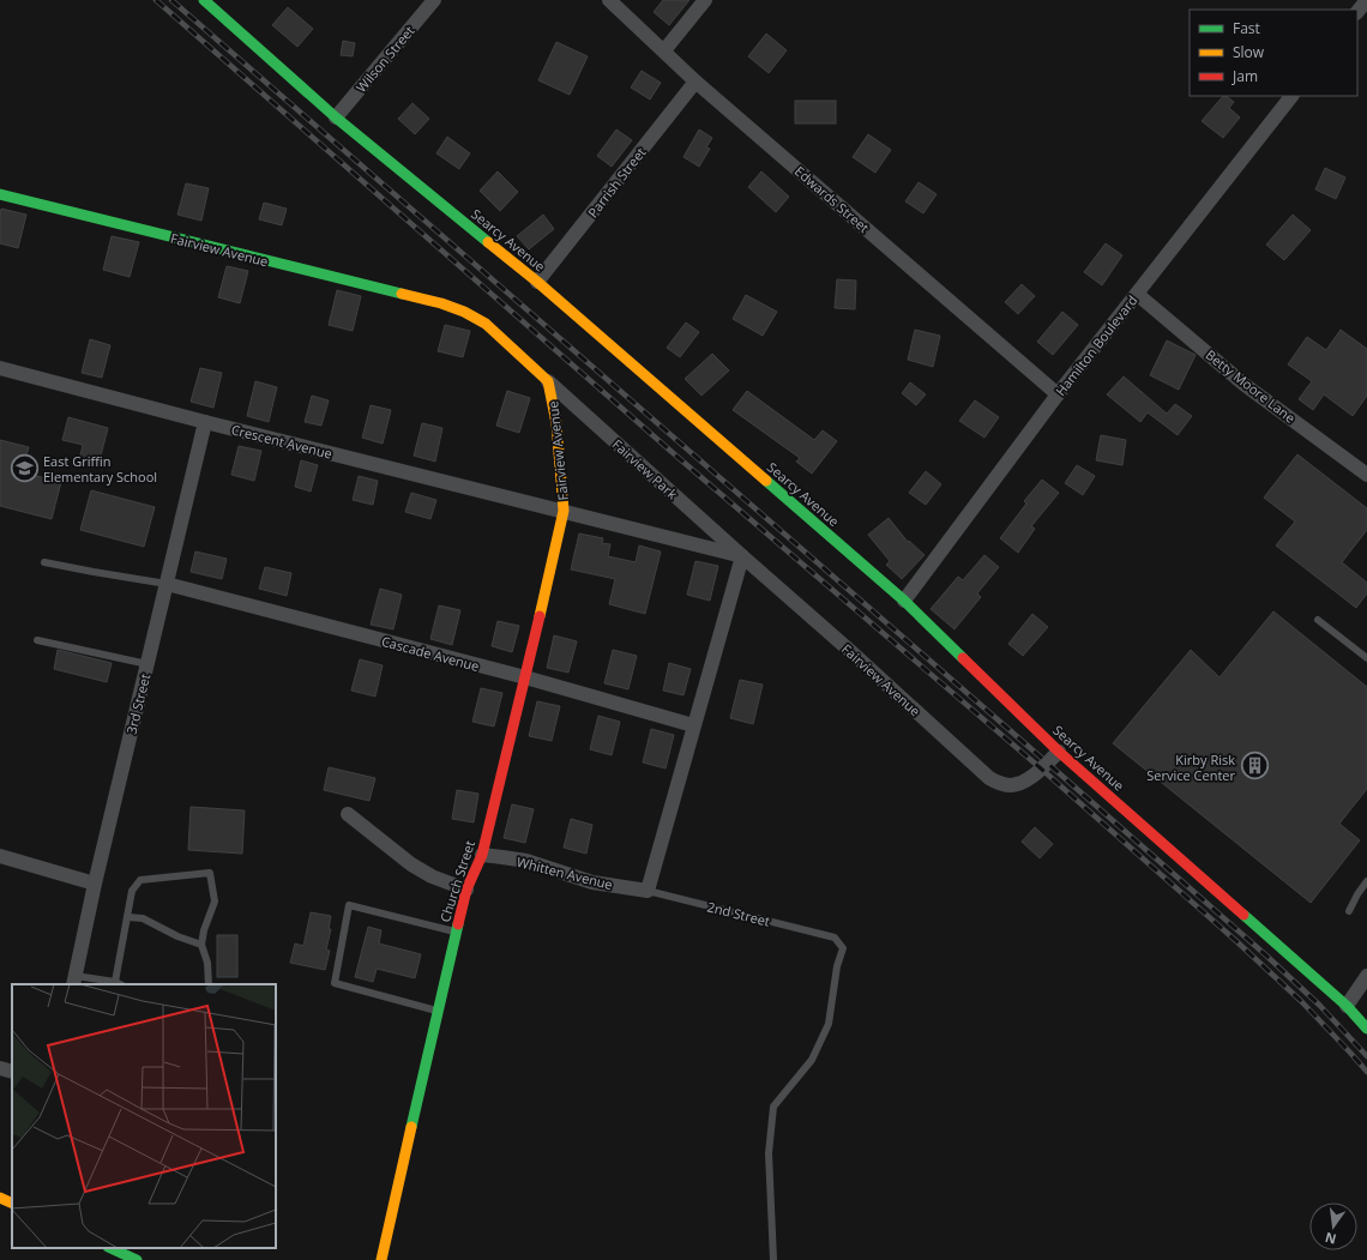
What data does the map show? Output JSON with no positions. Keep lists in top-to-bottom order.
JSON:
{
  "streets": {
    "street": [
      "Wilson Street",
      "Parrish Street",
      "Edwards Street",
      "Searcy Avenue",
      "Fairview Avenue",
      "Hamilton Boulevard",
      "Betty Moore Lane",
      "Crescent Avenue",
      "Fairview Park",
      "Cascade Avenue",
      "3rd Street",
      "Whitten Avenue",
      "Church Street"
    ],
    "lane": ["2nd Street"]
  },
  "crossings": [
    ["Wilson Street", "Searcy Avenue"],
    ["Parrish Street", "Edwards Street"],
    ["Parrish Street", "Searcy Avenue"],
    ["Edwards Street", "Hamilton Boulevard"],
    ["Searcy Avenue", "Fairview Avenue"],
    ["Searcy Avenue", "Hamilton Boulevard"],
    ["Fairview Avenue", "Crescent Avenue"],
    ["Fairview Avenue", "Fairview Park"],
    ["Fairview Avenue", "Church Street"],
    ["Hamilton Boulevard", "Betty Moore Lane"],
    ["Crescent Avenue", "3rd Street"],
    ["Crescent Avenue", "Church Street"],
    ["Cascade Avenue", "3rd Street"],
    ["Cascade Avenue", "Church Street"],
    ["Whitten Avenue", "Church Street"],
    ["Whitten Avenue", "2nd Street"]
  ],
  "places": {
    "school or university": ["East Griffin Elementary School"],
    "building": ["Kirby Risk Service Center"]
  },
  "legend": ["Fast", "Slow", "Jam"],
  "north": "bottom"
}
